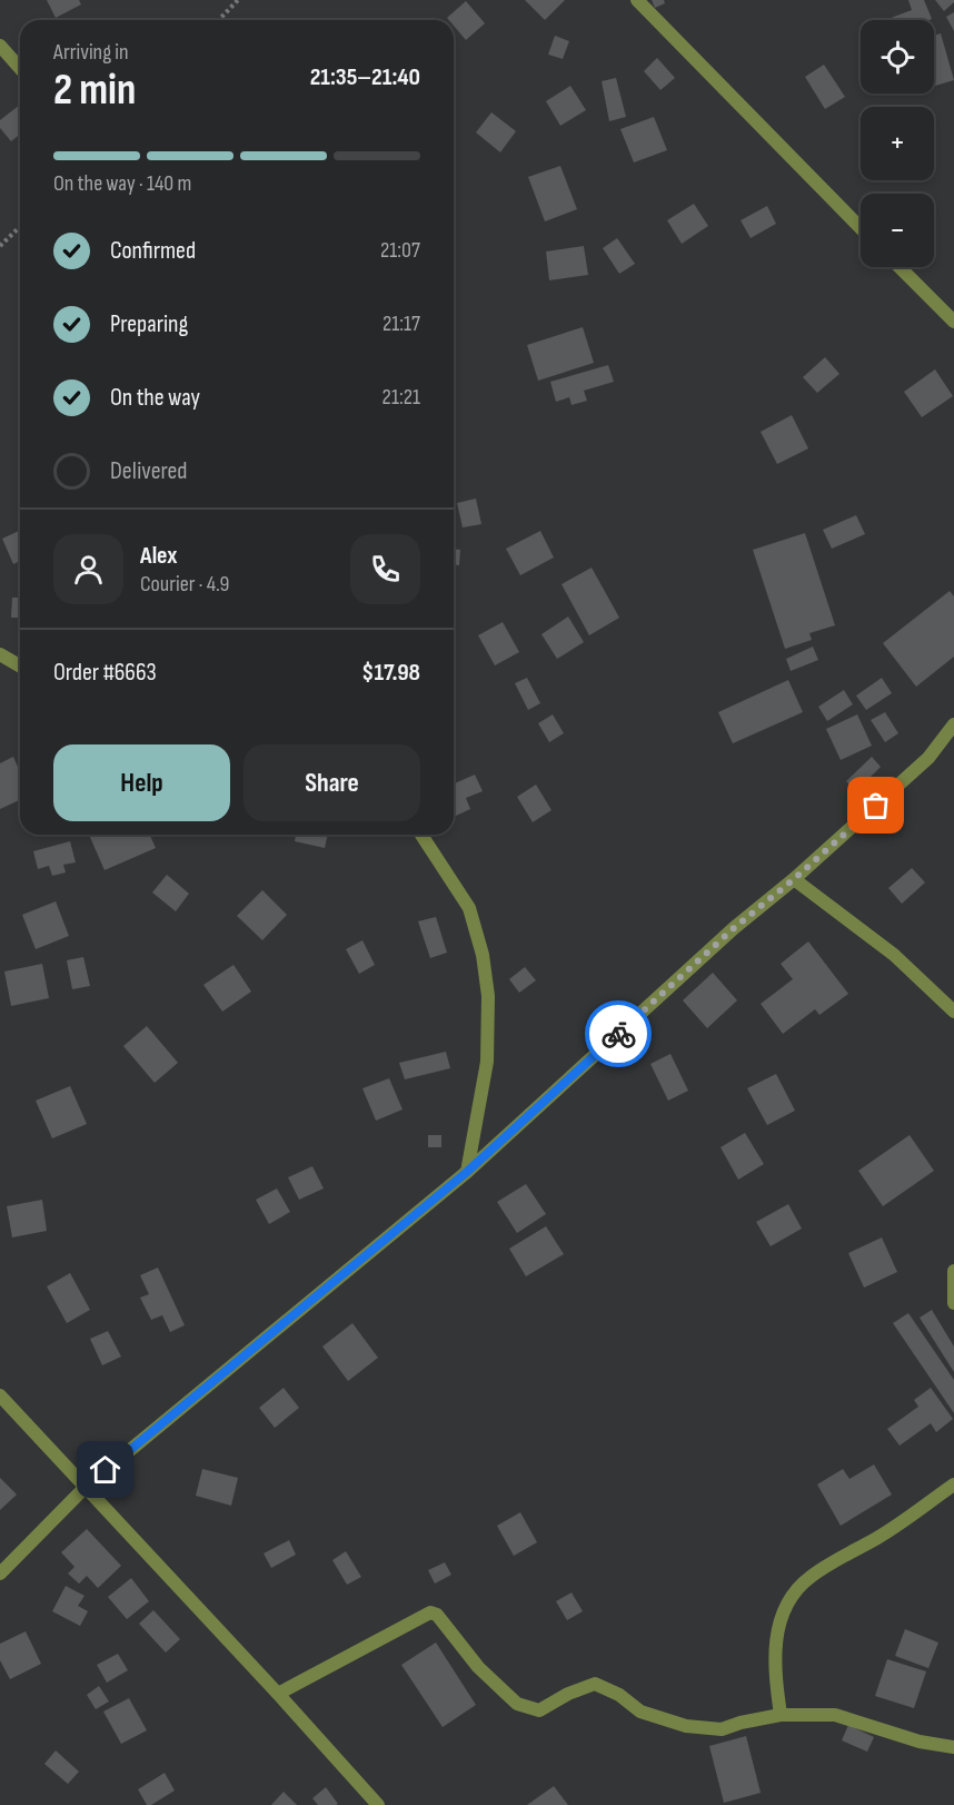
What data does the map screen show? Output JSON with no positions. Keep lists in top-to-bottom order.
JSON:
{
  "page": {
    "map_buttons": ["+", "−"],
    "heading": ["2 min", "Arriving in", "21:35–21:40"],
    "panel": [
      "Alex",
      "Courier · 4.9",
      "Order #6663",
      "$17.98"
    ],
    "bar": "On the way · 140 m",
    "list": [
      ["Confirmed", "21:07"],
      ["Preparing", "21:17"],
      ["On the way", "21:21"],
      "Delivered"
    ],
    "buttons": ["Help", "Share"]
  }
}
